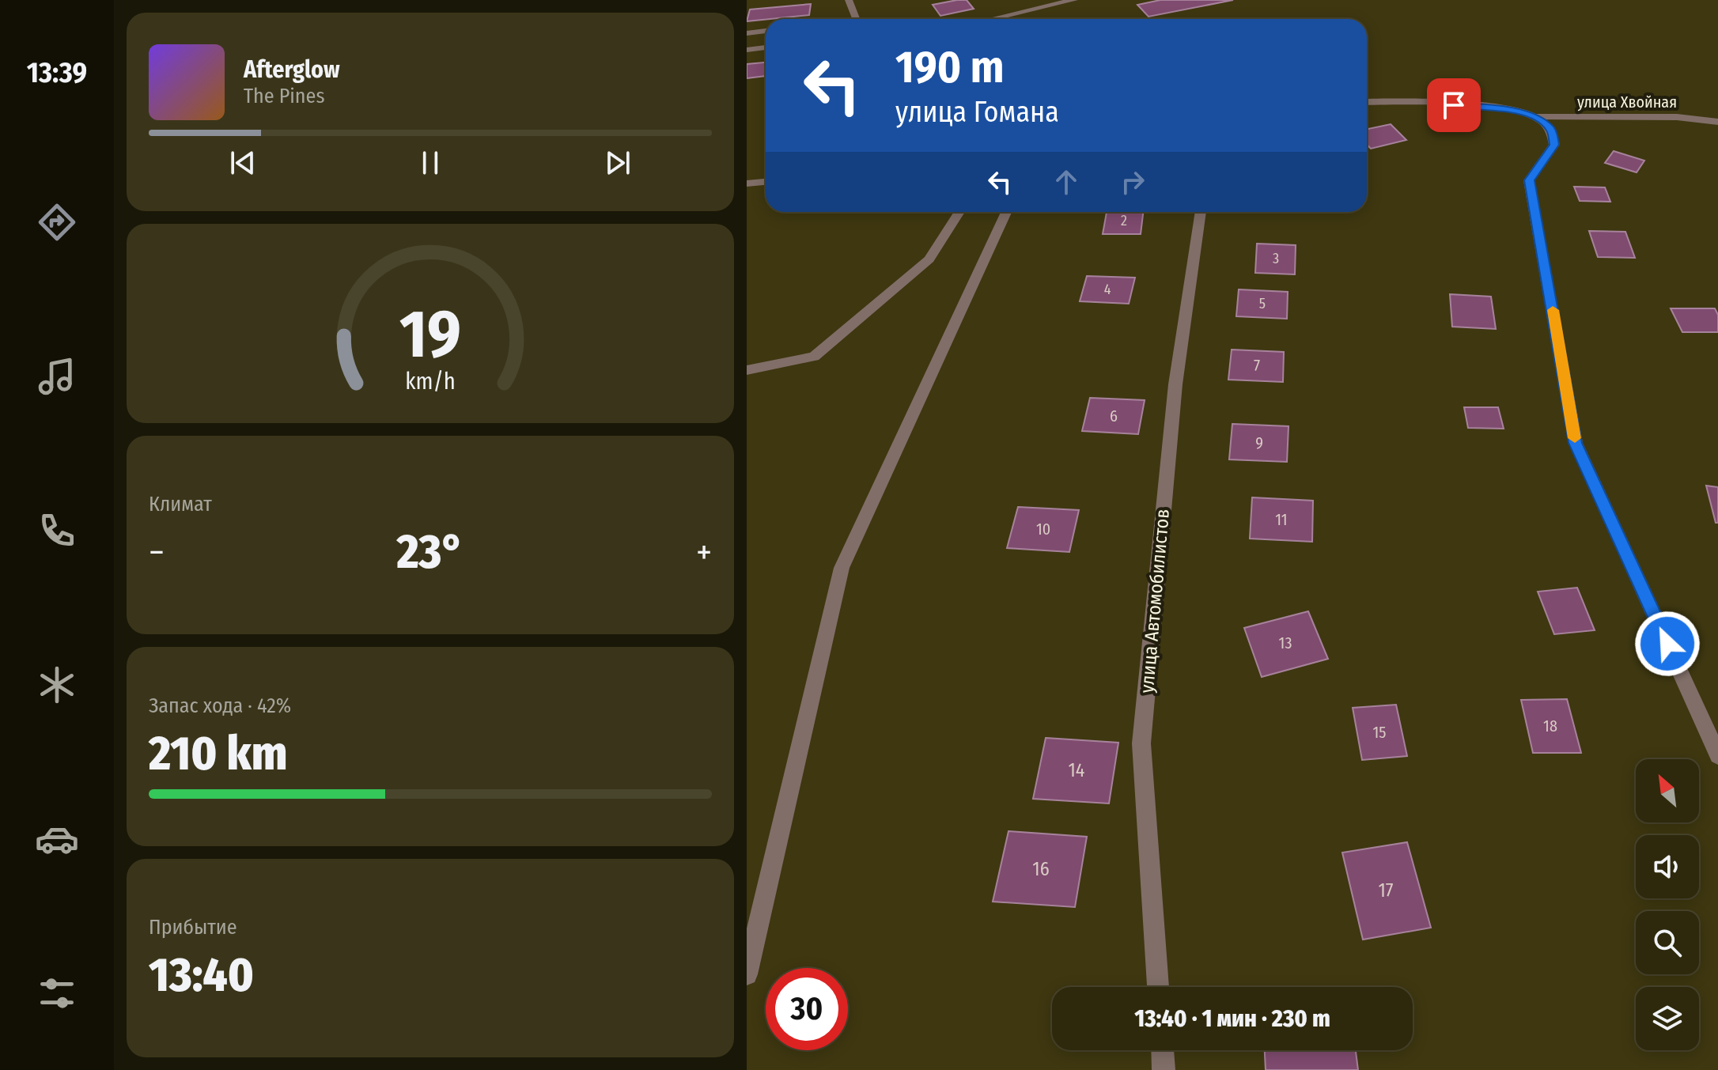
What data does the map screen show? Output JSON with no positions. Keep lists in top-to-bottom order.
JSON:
{
  "streets": {
    "street": ["улица Хвойная", "улица Автомобилистов"]
  },
  "house_numbers": [
    "2",
    "3",
    "4",
    "5",
    "7",
    "6",
    "9",
    "11",
    "10",
    "13",
    "18",
    "15",
    "14",
    "16",
    "17"
  ],
  "north": "top left",
  "page": {
    "tabs": "13:39",
    "turn": ["190 m", "улица Гомана"],
    "song": ["Afterglow", "The Pines"],
    "tile": [
      "Климат",
      ["Запас хода · 42%", "210 km"],
      ["Прибытие", "13:40"]
    ],
    "heat": ["−", "23°", "+"],
    "limit": "30",
    "trip": "13:40 · 1 мин · 230 m",
    "gauge": ["19", "km/h"]
  }
}
